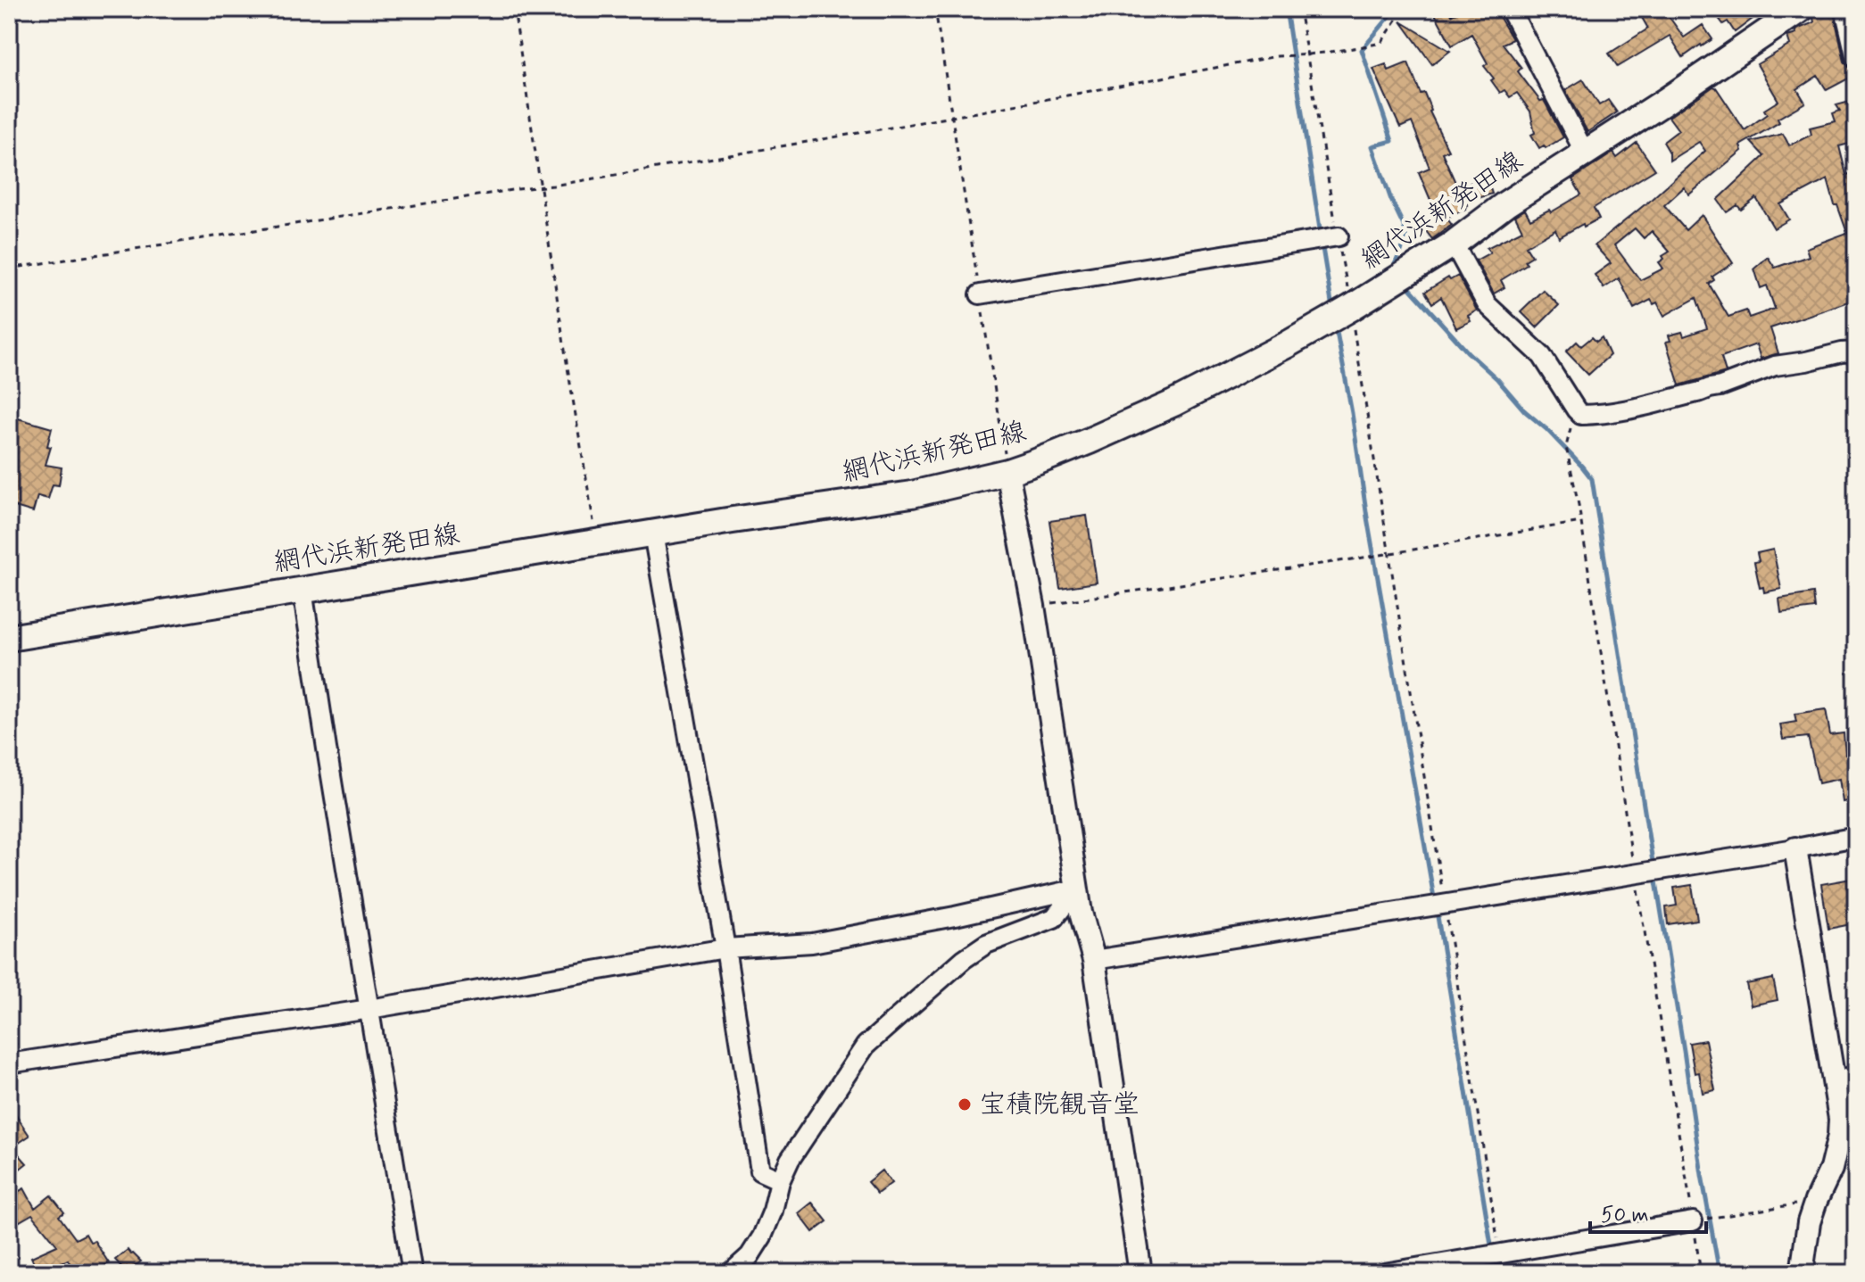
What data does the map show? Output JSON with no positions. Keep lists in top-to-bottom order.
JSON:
{
  "streets": {
    "main road": ["網代浜新発田線"]
  },
  "places": ["宝積院観音堂"],
  "scale_bar": "50 m"
}
